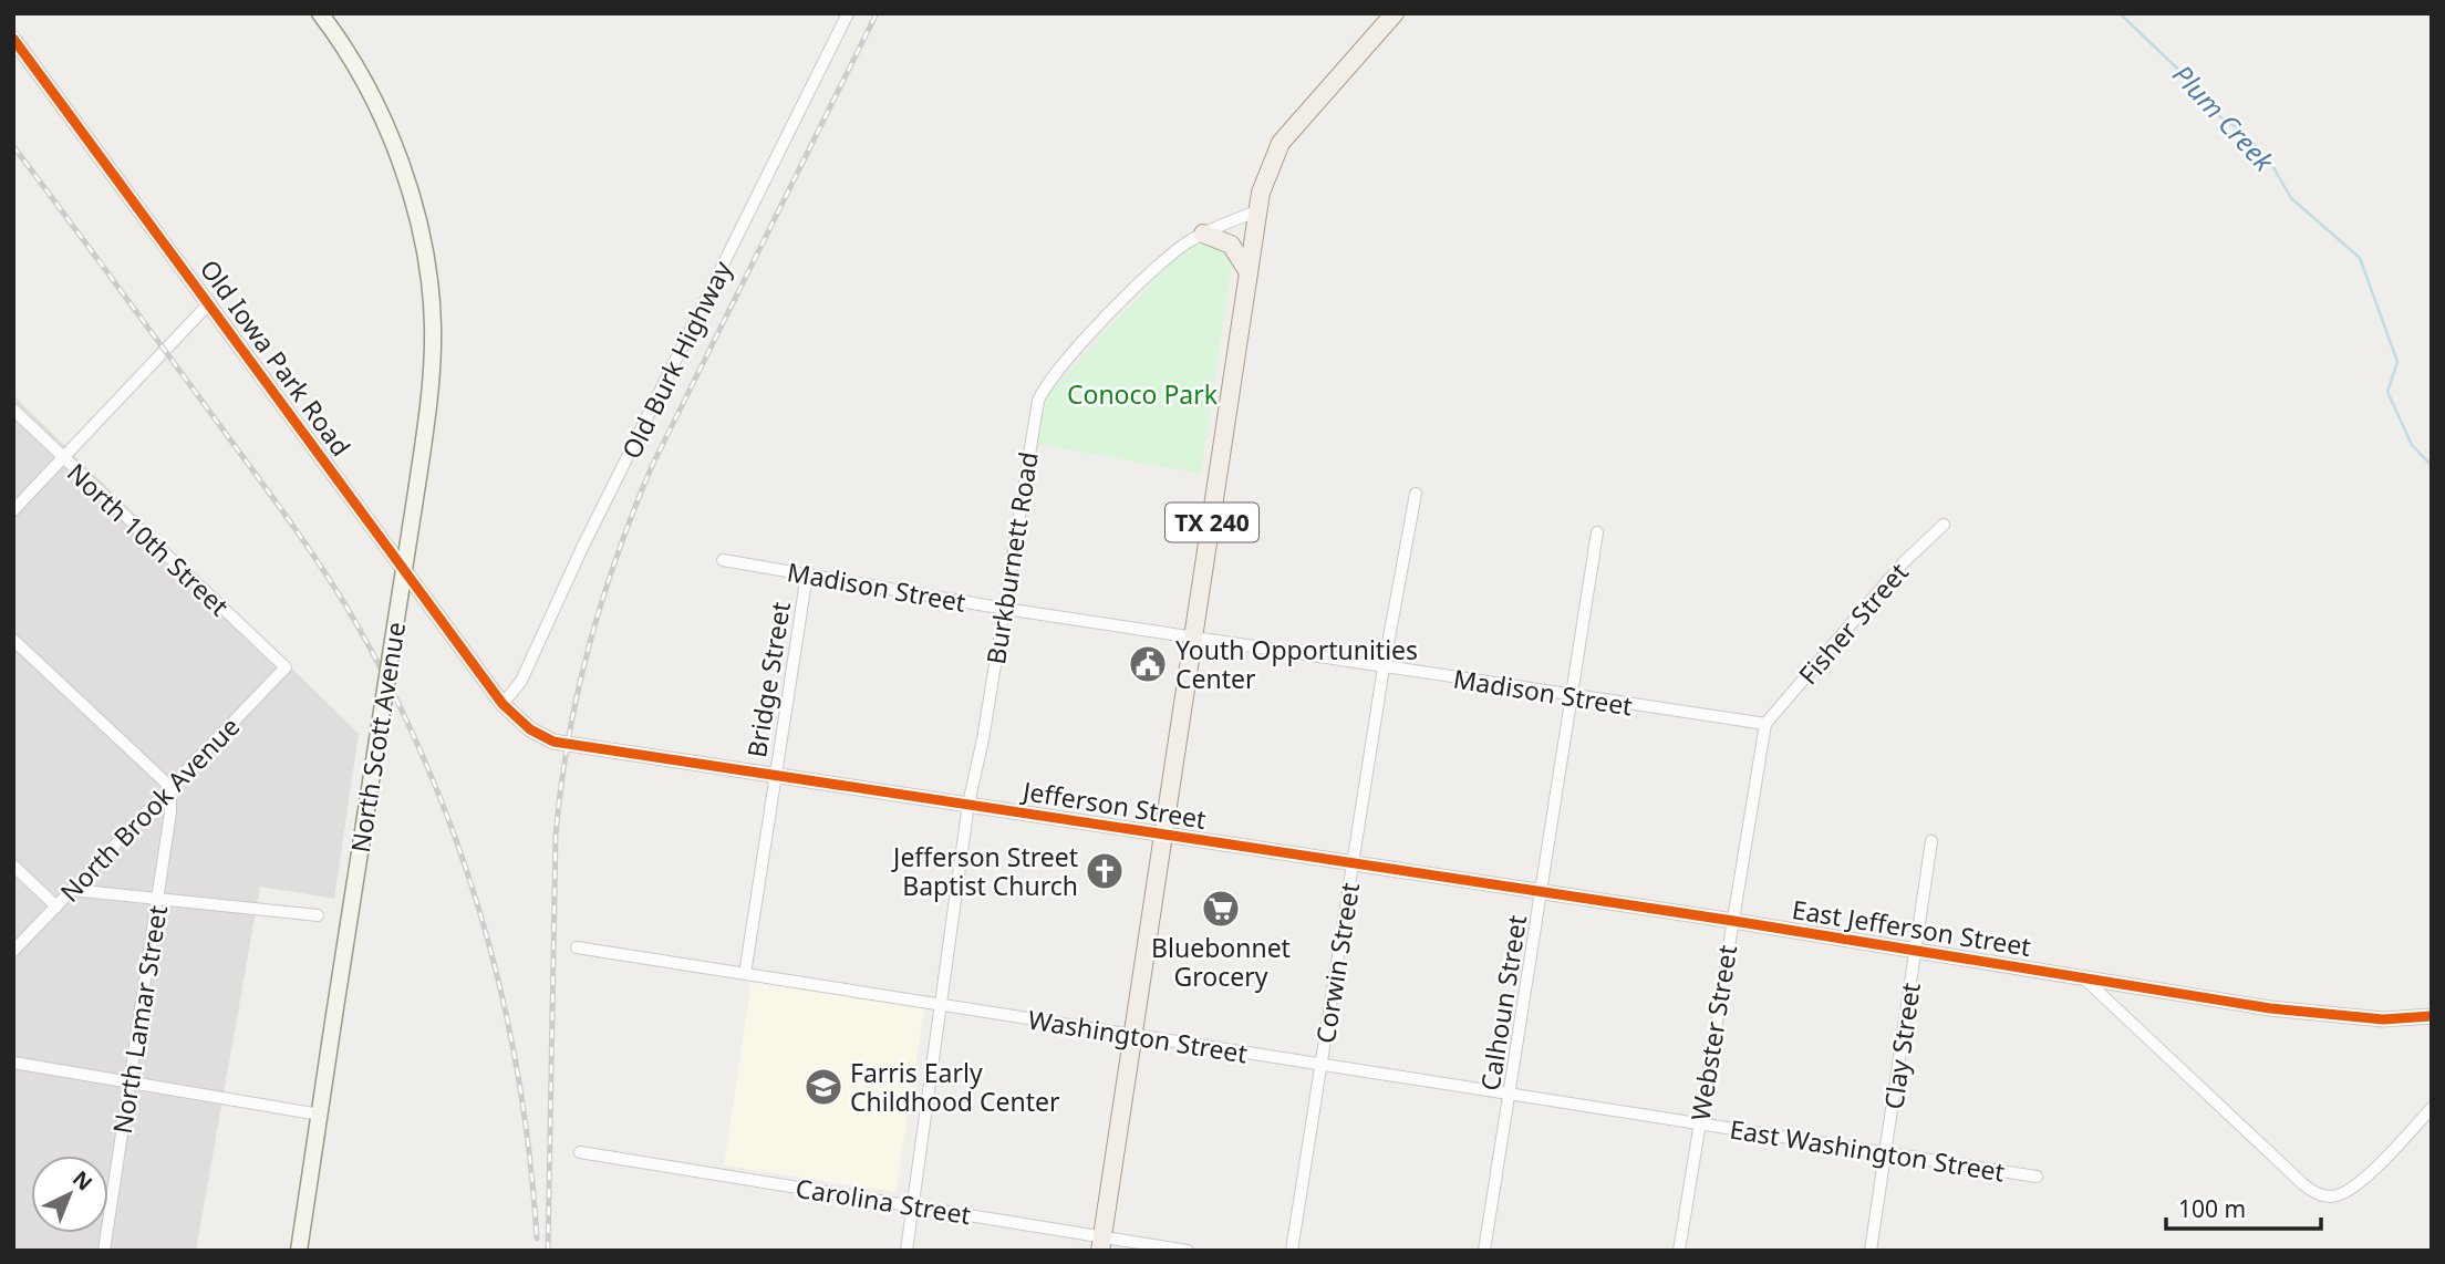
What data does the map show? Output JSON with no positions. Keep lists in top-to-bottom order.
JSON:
{
  "streets": {
    "main road": ["TX 240", "North Scott Avenue"],
    "street": [
      "Old Iowa Park Road",
      "Old Burk Highway",
      "North 10th Street",
      "Burkburnett Road",
      "Madison Street",
      "Fisher Street",
      "Bridge Street",
      "Jefferson Street",
      "North Brook Avenue",
      "East Jefferson Street",
      "Corwin Street",
      "Calhoun Street",
      "North Lamar Street",
      "Webster Street",
      "Washington Street",
      "Clay Street",
      "East Washington Street",
      "Carolina Street"
    ]
  },
  "crossings": [
    ["Old Iowa Park Road", "Old Burk Highway"],
    ["Old Iowa Park Road", "Jefferson Street"],
    ["Old Burk Highway", "Jefferson Street"],
    ["TX 240", "Burkburnett Road"],
    ["TX 240", "Madison Street"],
    ["TX 240", "Jefferson Street"],
    ["TX 240", "Washington Street"],
    ["TX 240", "Carolina Street"],
    ["North 10th Street", "North Brook Avenue"],
    ["Burkburnett Road", "Madison Street"],
    ["Burkburnett Road", "Jefferson Street"],
    ["Burkburnett Road", "Washington Street"],
    ["Burkburnett Road", "Carolina Street"],
    ["Madison Street", "Fisher Street"],
    ["Madison Street", "Bridge Street"],
    ["Madison Street", "Corwin Street"],
    ["Madison Street", "Calhoun Street"],
    ["Madison Street", "Webster Street"],
    ["Fisher Street", "Webster Street"],
    ["Bridge Street", "Jefferson Street"],
    ["Bridge Street", "Washington Street"],
    ["Jefferson Street", "East Jefferson Street"],
    ["Jefferson Street", "Corwin Street"],
    ["Jefferson Street", "Calhoun Street"],
    ["Jefferson Street", "Webster Street"],
    ["North Brook Avenue", "North Lamar Street"],
    ["East Jefferson Street", "Webster Street"],
    ["East Jefferson Street", "Clay Street"],
    ["Corwin Street", "Washington Street"],
    ["Calhoun Street", "Washington Street"],
    ["Webster Street", "Washington Street"],
    ["Webster Street", "East Washington Street"],
    ["Washington Street", "East Washington Street"],
    ["Clay Street", "East Washington Street"]
  ],
  "water": ["Plum Creek"],
  "parks": ["Conoco Park"],
  "places": {
    "public building": ["Youth Opportunities Center"],
    "church": ["Jefferson Street Baptist Church"],
    "supermarket": ["Bluebonnet Grocery"],
    "school or university": ["Farris Early Childhood Center"]
  },
  "scale_bar": "100 m",
  "north": "top right"
}
